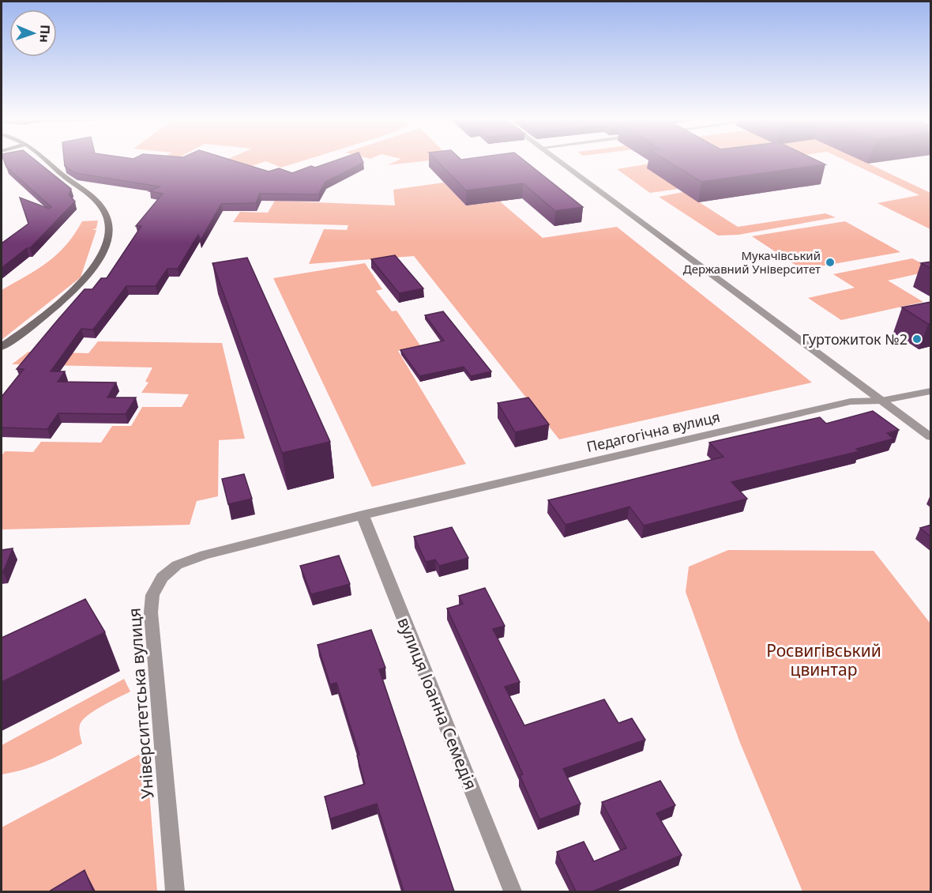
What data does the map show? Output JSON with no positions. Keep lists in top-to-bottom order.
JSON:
{
  "streets": {
    "street": ["Педагогічна вулиця", "Університетська вулиця", "вулиця Іоанна Семедія"]
  },
  "crossings": [
    ["Педагогічна вулиця", "Університетська вулиця"],
    ["Університетська вулиця", "вулиця Іоанна Семедія"]
  ],
  "parks": ["Росвигівський цвинтар"],
  "places": ["Мукачівський Державний Університет", "Гуртожиток №2"],
  "north": "right"
}
